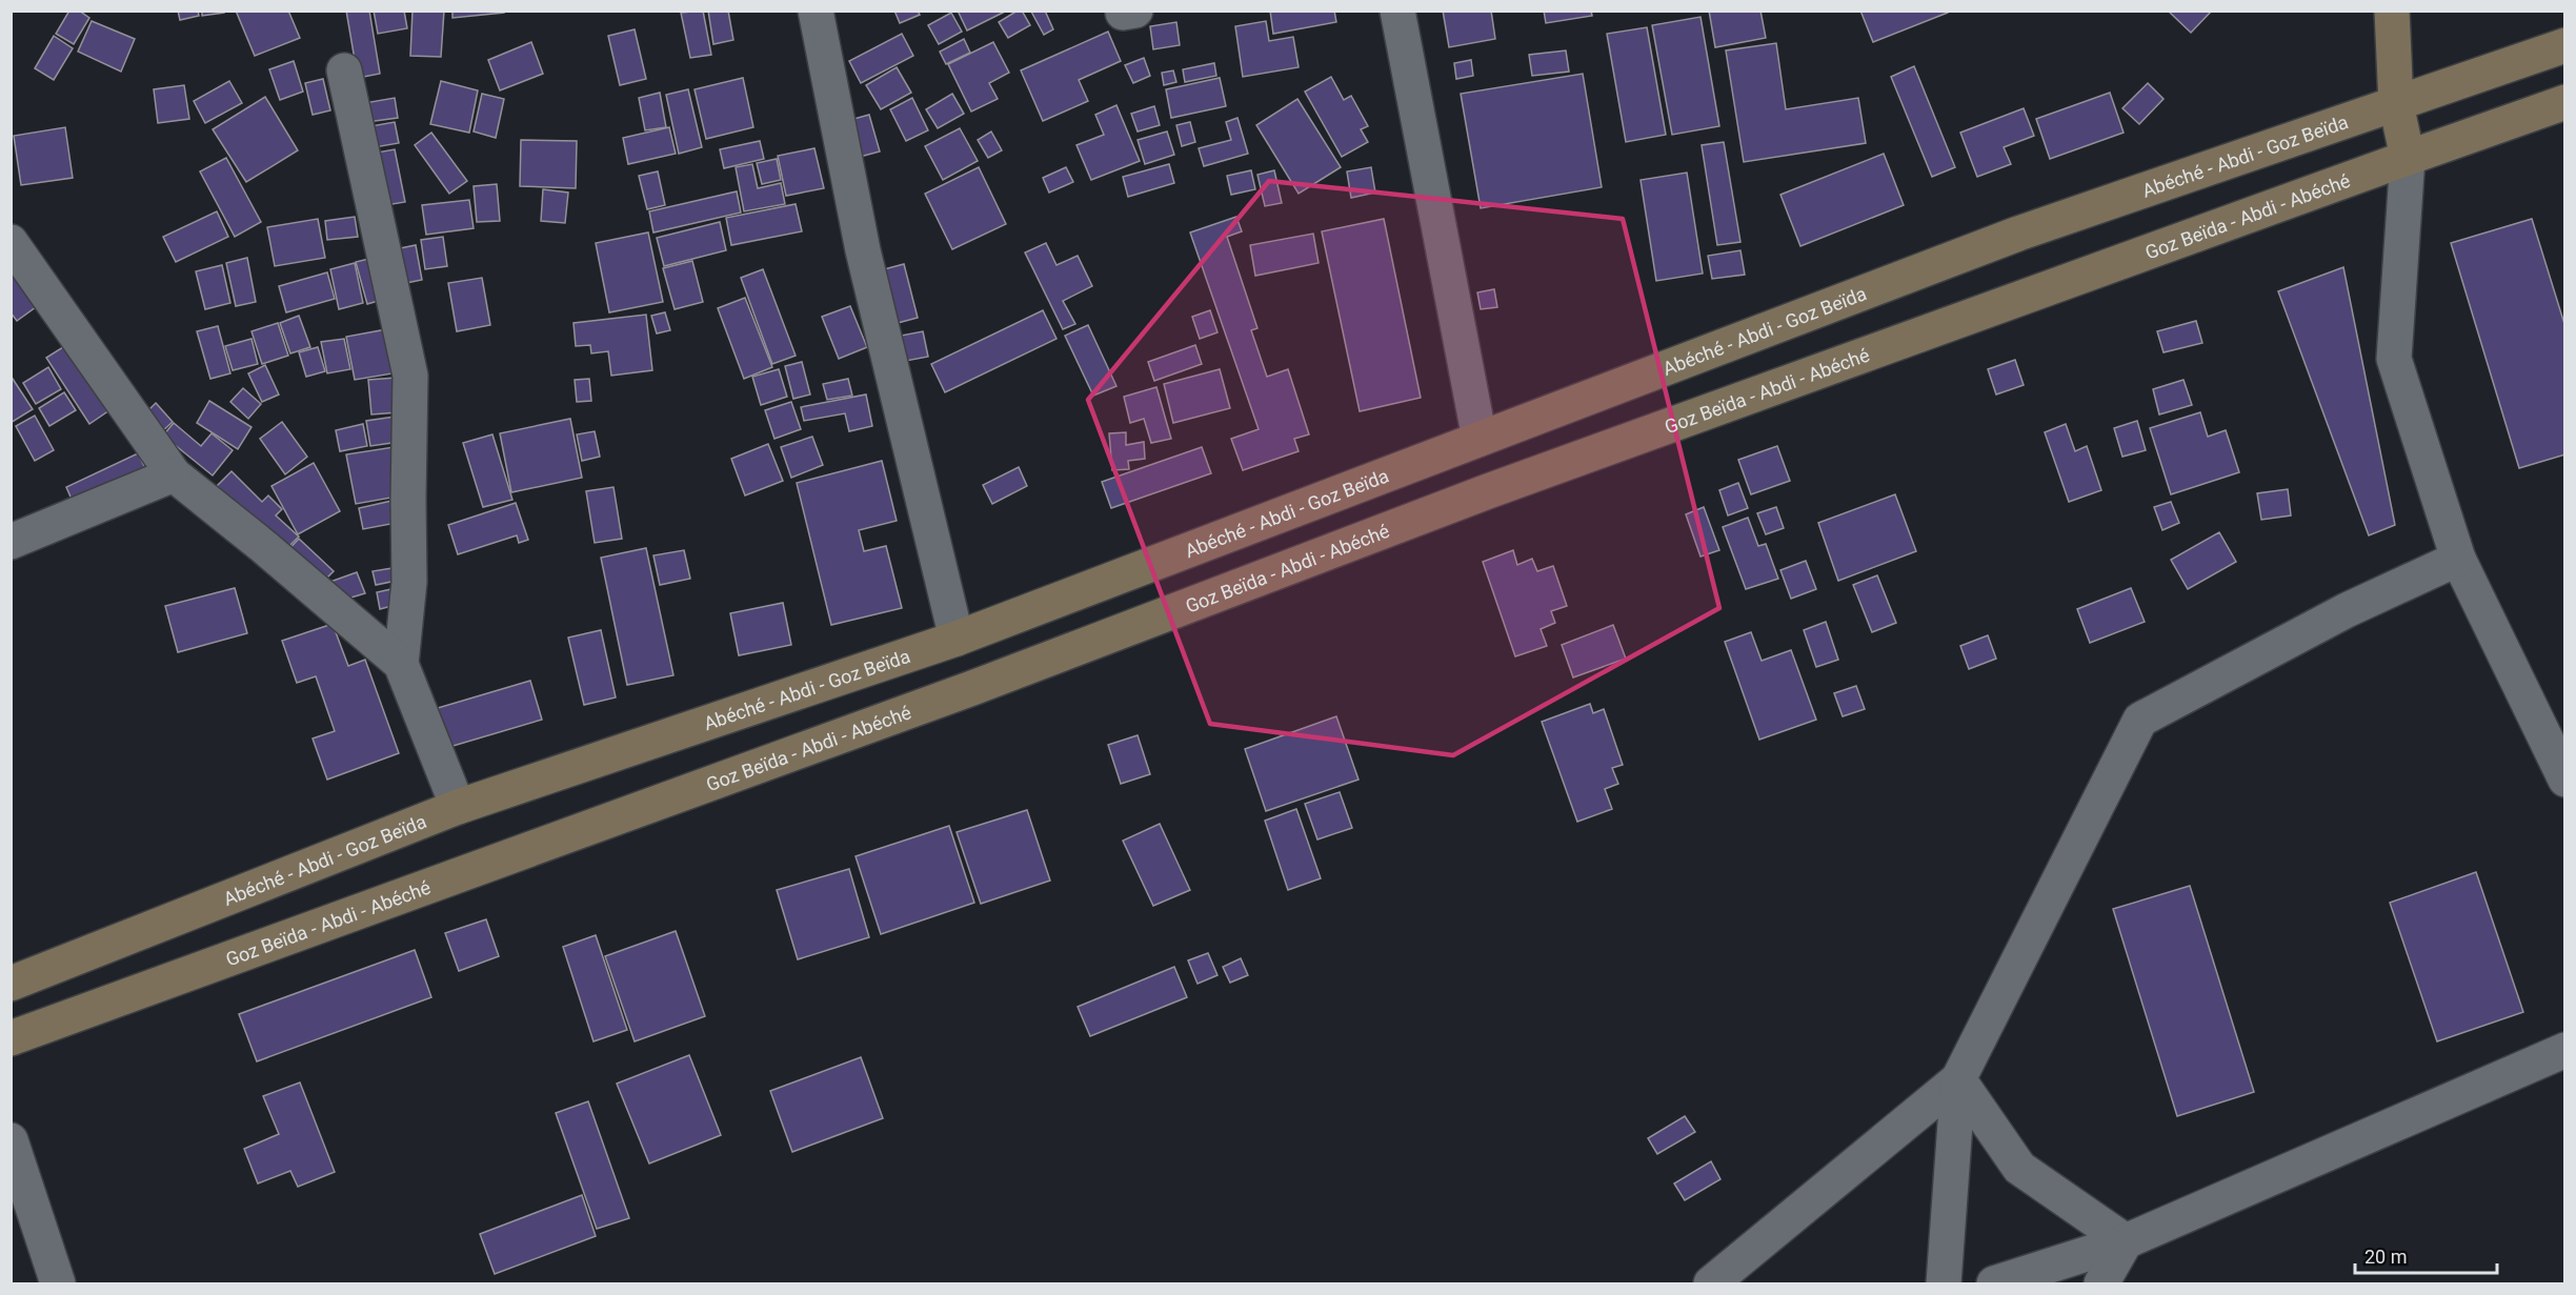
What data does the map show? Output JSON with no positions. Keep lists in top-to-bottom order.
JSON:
{
  "streets": {
    "main road": ["Abéché - Abdi - Goz Beïda", "Goz Beïda - Abdi - Abéché"]
  },
  "scale_bar": "20 m"
}
